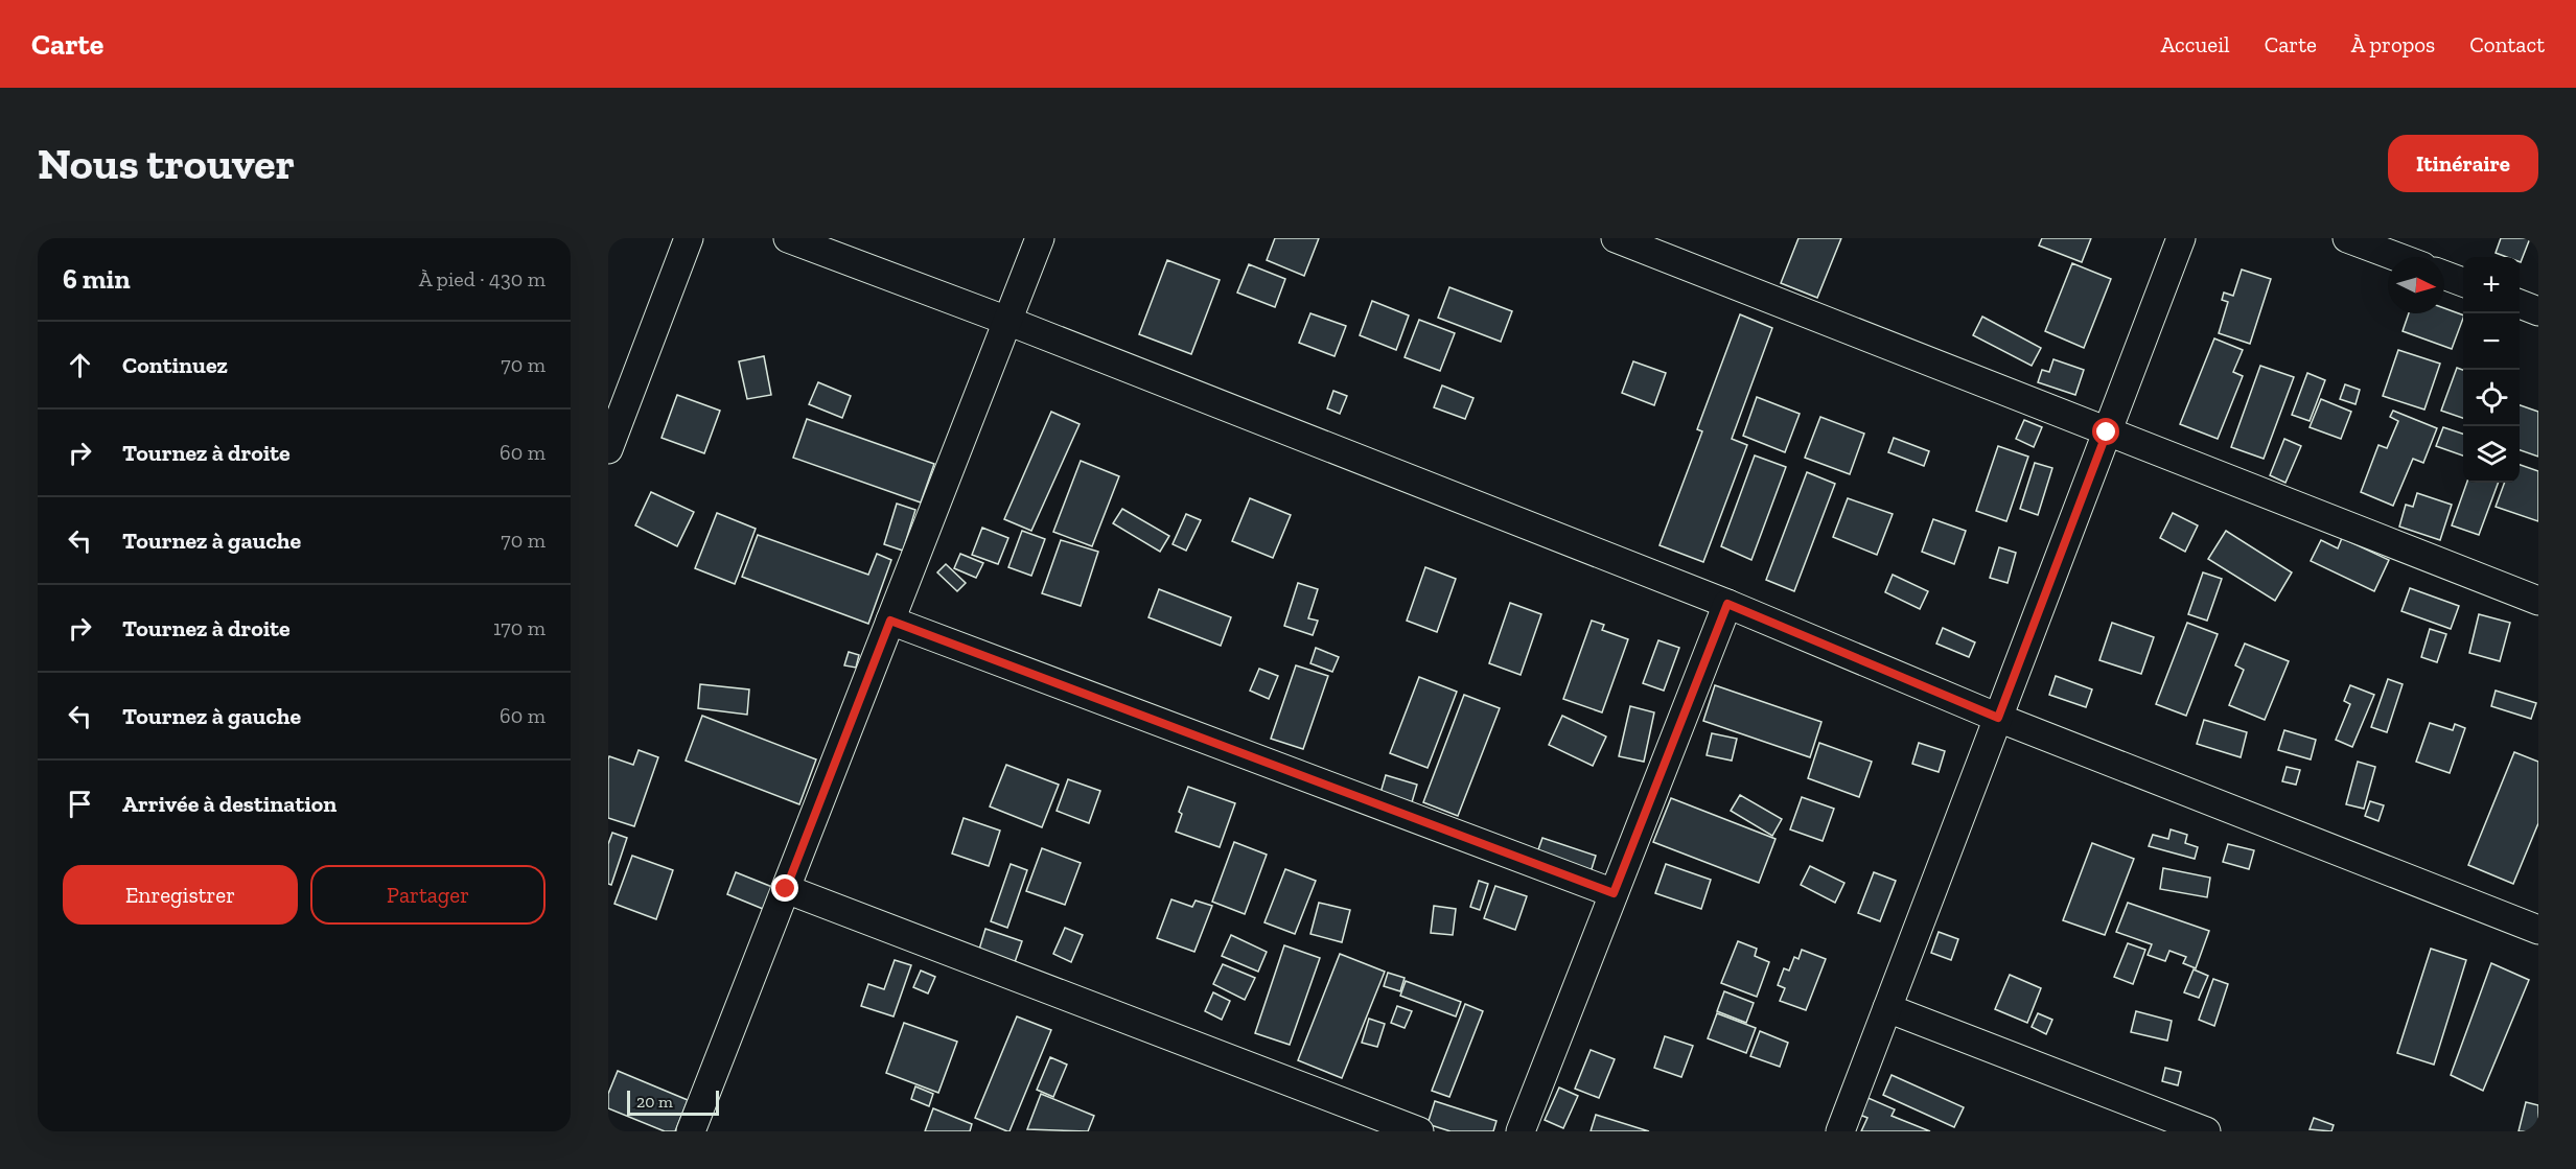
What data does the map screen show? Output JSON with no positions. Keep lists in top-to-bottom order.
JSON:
{
  "scale_bar": "20 m",
  "north": "right",
  "page": {
    "header": "Carte",
    "nav": [
      "Accueil",
      "Carte",
      "À propos",
      "Contact"
    ],
    "buttons": [
      "Itinéraire",
      ["Enregistrer", "Partager"]
    ],
    "title": "Nous trouver",
    "heading": ["6 min", "À pied · 430 m"],
    "map_buttons": ["+", "−"],
    "list": [
      ["Continuez", "70 m"],
      ["Tournez à droite", "60 m"],
      ["Tournez à gauche", "70 m"],
      ["Tournez à droite", "170 m"],
      ["Tournez à gauche", "60 m"],
      "Arrivée à destination"
    ],
    "scale": "20 m"
  }
}
